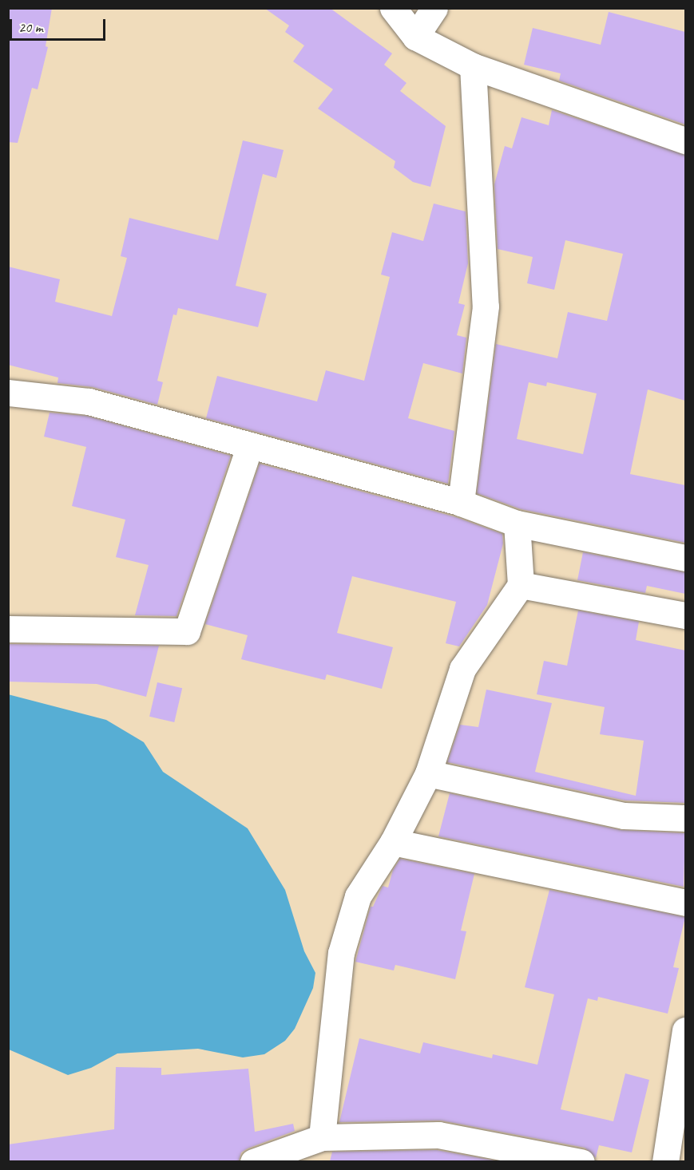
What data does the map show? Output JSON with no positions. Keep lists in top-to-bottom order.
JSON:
{
  "scale_bar": "20 m"
}
